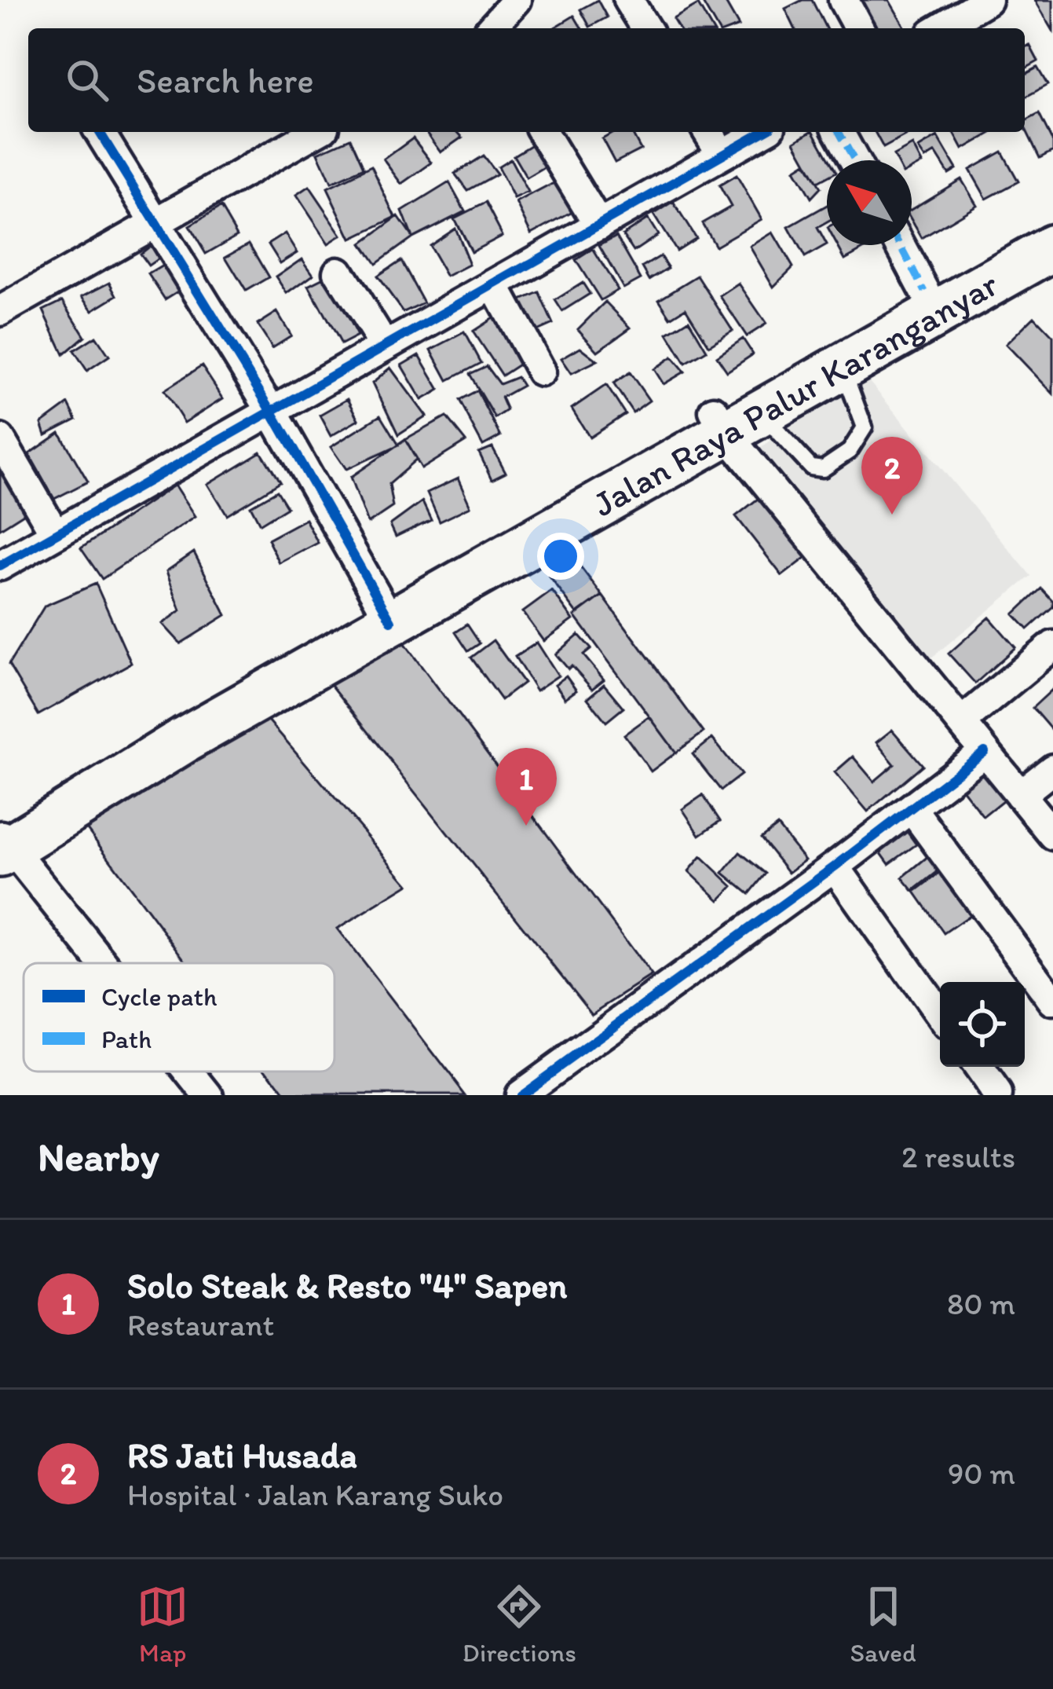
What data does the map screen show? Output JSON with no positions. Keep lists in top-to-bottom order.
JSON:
{
  "streets": {
    "main road": ["Jalan Raya Palur Karanganyar"]
  },
  "legend": ["Cycle path", "Path"],
  "north": "top left",
  "page": {
    "search": "Search here",
    "pins": ["2", "1"],
    "heading": ["Nearby", "2 results"],
    "list": [
      {
        "mark": "1",
        "name": "Solo Steak & Resto \"4\" Sapen",
        "note": "Restaurant",
        "value": "80 m"
      },
      {
        "mark": "2",
        "name": "RS Jati Husada",
        "note": "Hospital · Jalan Karang Suko",
        "value": "90 m"
      }
    ],
    "nav": ["Map", "Directions", "Saved"]
  }
}
